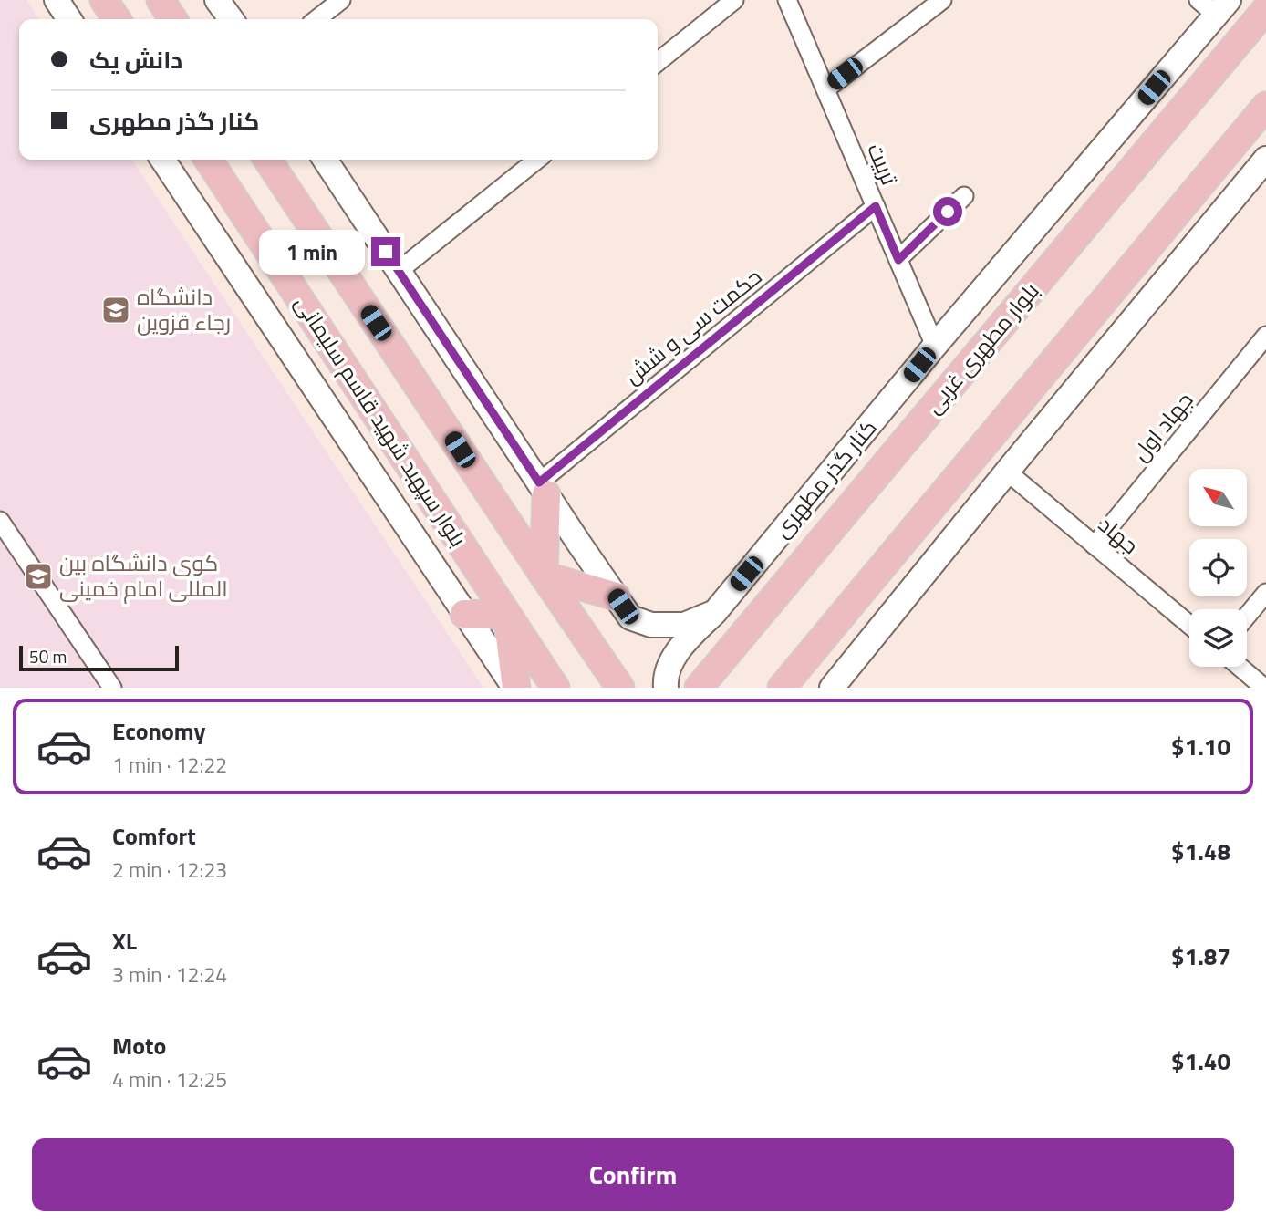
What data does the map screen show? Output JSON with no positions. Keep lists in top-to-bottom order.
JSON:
{
  "streets": {
    "main road": ["بلوار مطهری غربی", "بلوار سپهبد شهید قاسم سلیمانی"],
    "street": [
      "تربیت",
      "حکمت سی و شش",
      "جهاد اول",
      "کنار گذر مطهری",
      "جهاد"
    ]
  },
  "crossings": [
    ["تربیت", "حکمت سی و شش"],
    ["تربیت", "کنار گذر مطهری"],
    ["حکمت سی و شش", "کنار گذر مطهری"],
    ["جهاد اول", "جهاد"]
  ],
  "places": {
    "school or university": ["دانشگاه رجاء قزوین", "کوی دانشگاه بین المللی امام خمینی"]
  },
  "scale_bar": "50 m",
  "north": "top left",
  "page": {
    "banner": ["دانش یک", "کنار گذر مطهری"],
    "bubble": "1 min",
    "scale": "50 m",
    "list": [
      {
        "name": "Economy",
        "note": "1 min · 12:22",
        "value": "$1.10"
      },
      {
        "name": "Comfort",
        "note": "2 min · 12:23",
        "value": "$1.48"
      },
      {
        "name": "XL",
        "note": "3 min · 12:24",
        "value": "$1.87"
      },
      {
        "name": "Moto",
        "note": "4 min · 12:25",
        "value": "$1.40"
      }
    ],
    "buttons": "Confirm"
  }
}
